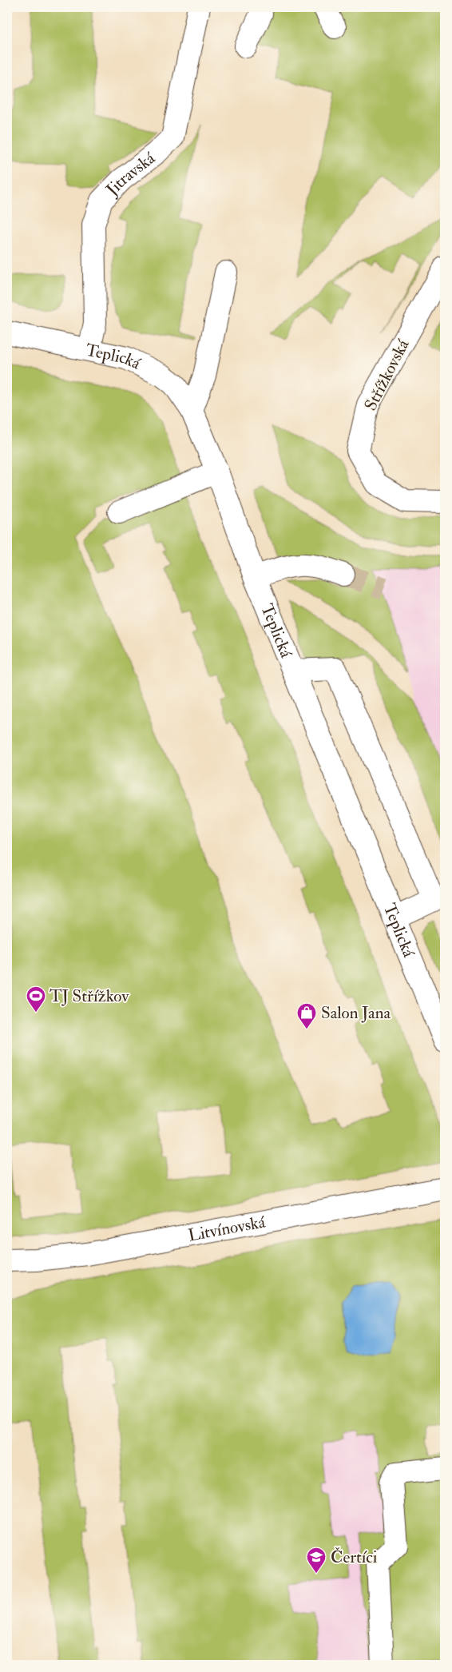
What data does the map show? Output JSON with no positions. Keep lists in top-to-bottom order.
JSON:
{
  "streets": {
    "street": [
      "Jitravská",
      "Teplická",
      "Střížkovská",
      "Litvínovská"
    ]
  },
  "crossings": [
    ["Jitravská", "Teplická"]
  ],
  "places": {
    "sports": ["TJ Střížkov"],
    "shop": ["Salon Jana"],
    "school or university": ["Čertíci"]
  }
}
